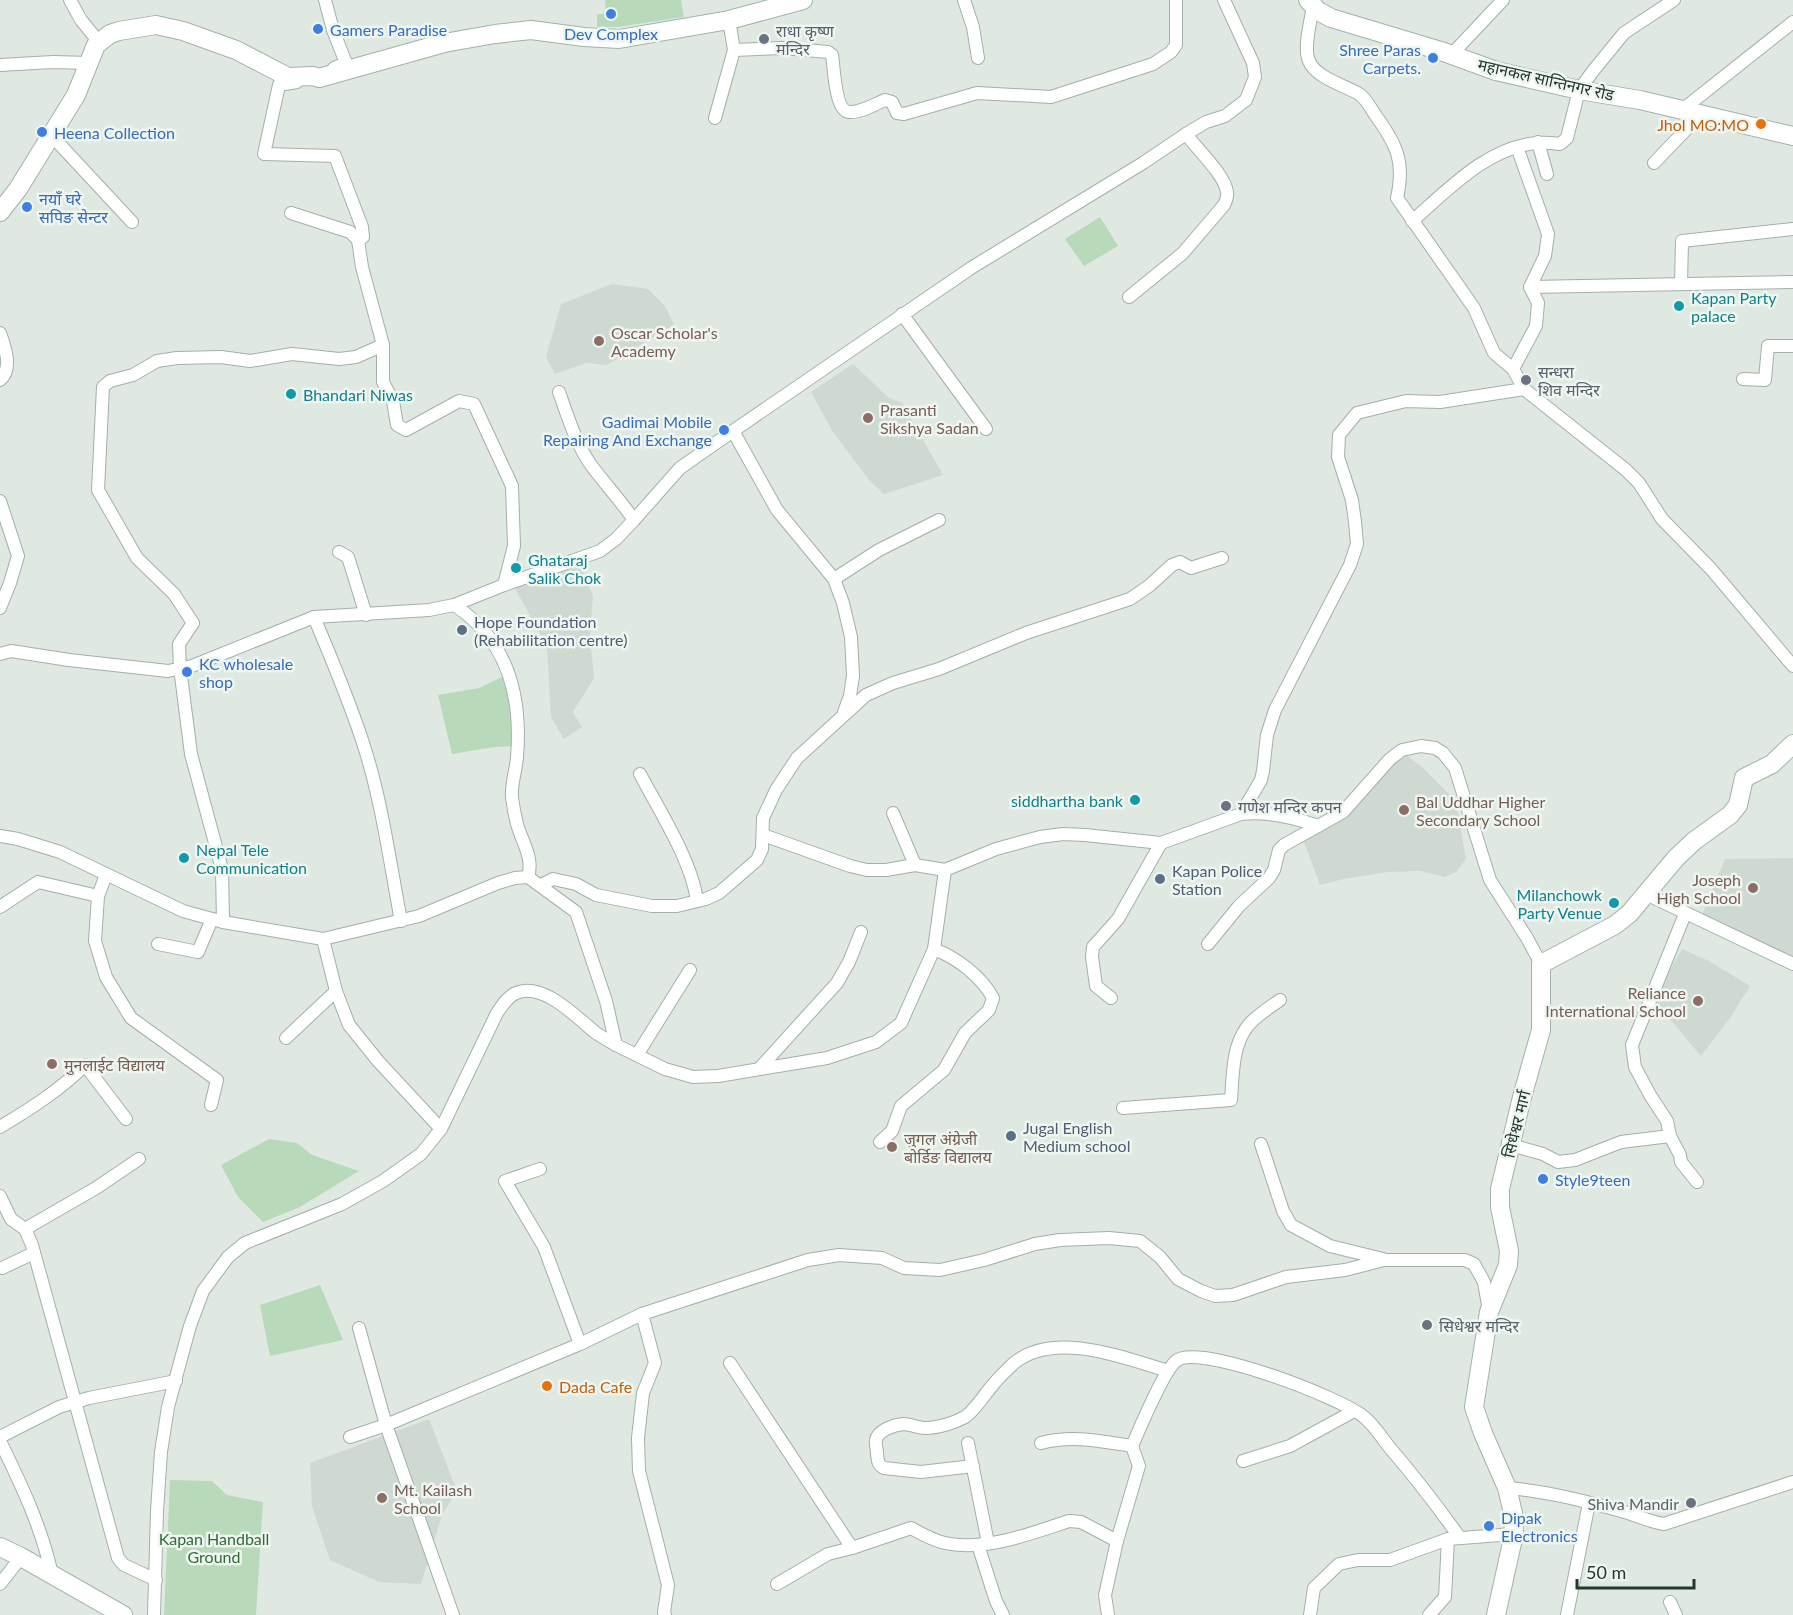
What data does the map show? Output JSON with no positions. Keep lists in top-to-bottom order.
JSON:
{
  "streets": {
    "main road": ["महानकल सान्तिनगर रोड", "सिधेश्वर मार्ग"]
  },
  "parks": ["Kapan Handball Ground"],
  "places": [
    "Dev Complex",
    "Gamers Paradise",
    "राधा कृष्ण मन्दिर",
    "Shree Paras Carpets.",
    "Jhol MO:MO",
    "Heena Collection",
    "नयाँ घरे सपिङ सेन्टर",
    "Kapan Party palace",
    "Oscar Scholar's Academy",
    "सन्धरा शिव मन्दिर",
    "Bhandari Niwas",
    "Prasanti Sikshya Sadan",
    "Gadimai Mobile Repairing And Exchange",
    "Ghataraj Salik Chok",
    "Hope Foundation (Rehabilitation centre)",
    "KC wholesale shop",
    "siddhartha bank",
    "गणेश मन्दिर कपन",
    "Bal Uddhar Higher Secondary School",
    "Nepal Tele Communication",
    "Kapan Police Station",
    "Joseph High School",
    "Milanchowk Party Venue",
    "Reliance International School",
    "मुनलाईट विद्यालय",
    "Jugal English Medium school",
    "जुगल अंग्रेजी बोर्डिङ विद्यालय",
    "Style9teen",
    "सिधेश्वर मन्दिर",
    "Dada Cafe",
    "Mt. Kailash School",
    "Shiva Mandir",
    "Dipak Electronics"
  ],
  "scale_bar": "50 m"
}
